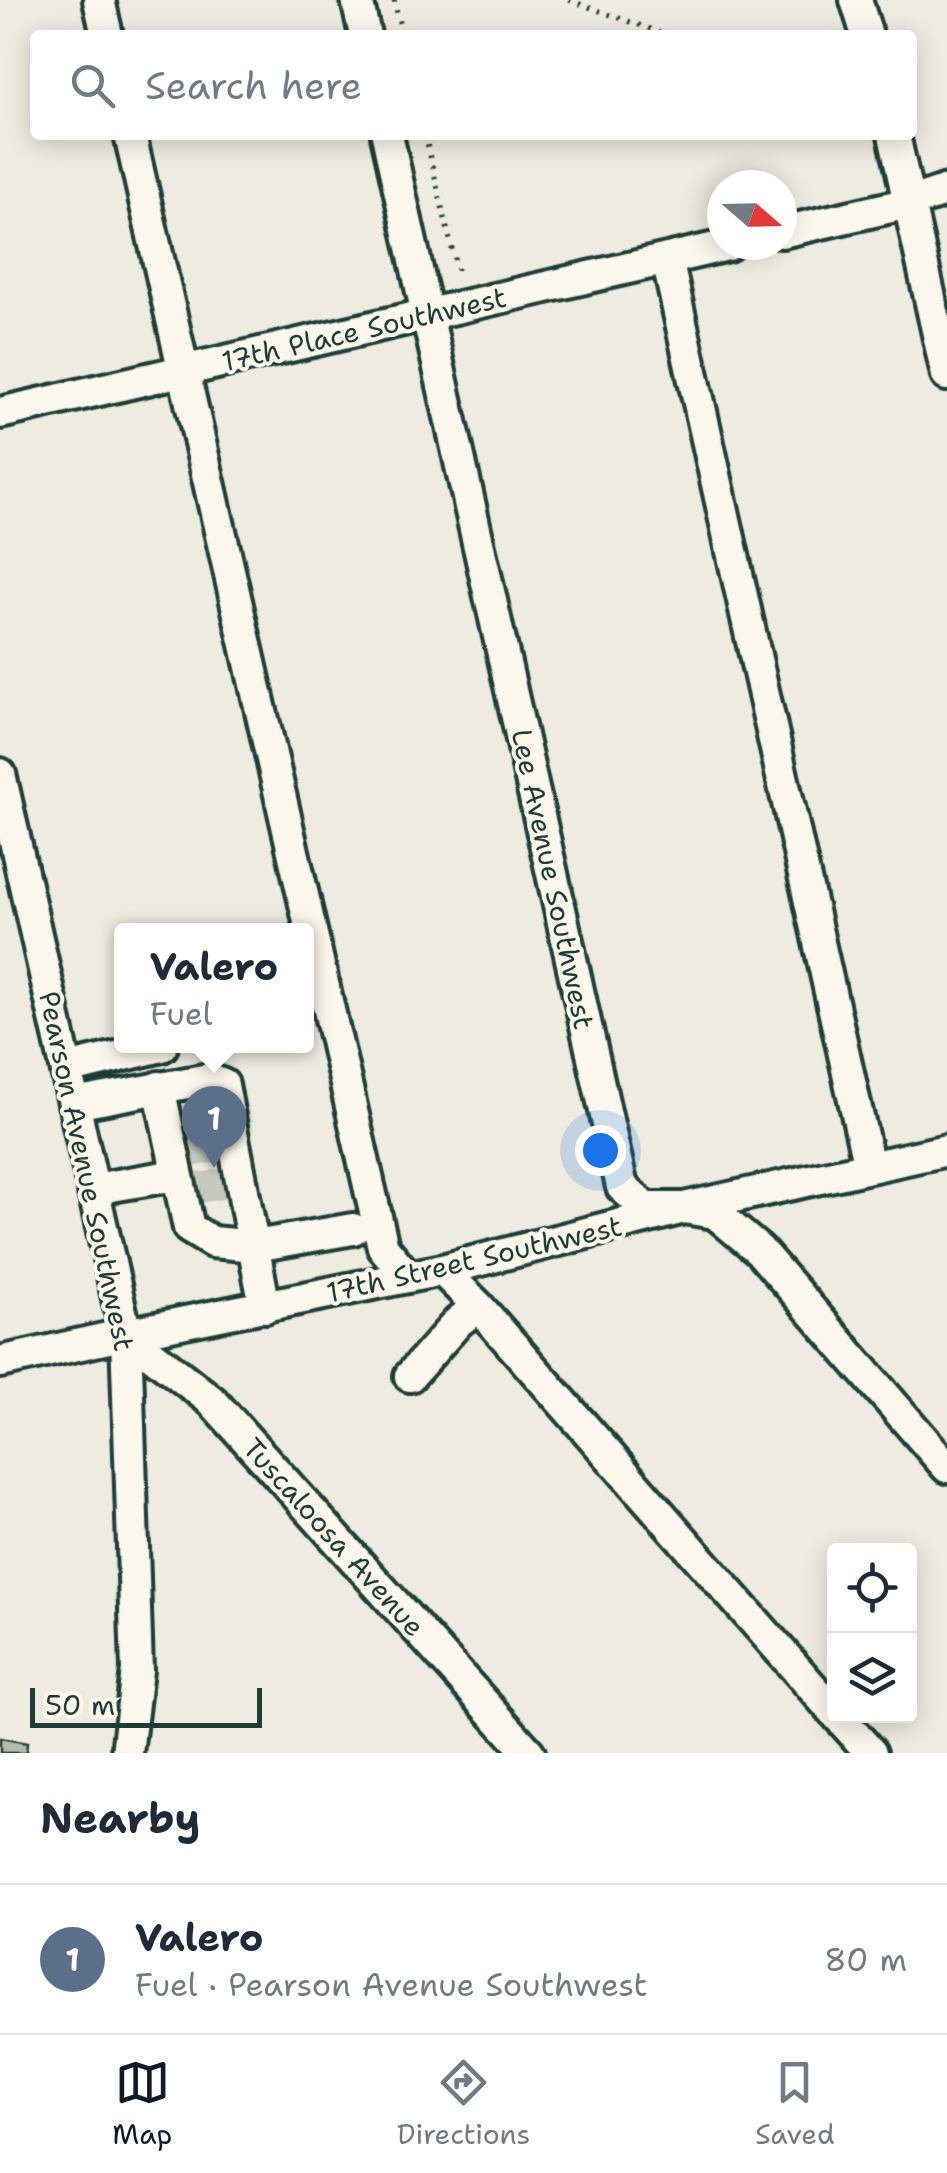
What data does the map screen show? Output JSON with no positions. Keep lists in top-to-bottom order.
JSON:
{
  "streets": {
    "street": [
      "17th Place Southwest",
      "Lee Avenue Southwest",
      "Pearson Avenue Southwest",
      "17th Street Southwest",
      "Tuscaloosa Avenue"
    ]
  },
  "crossings": [
    ["17th Place Southwest", "Lee Avenue Southwest"],
    ["Lee Avenue Southwest", "17th Street Southwest"],
    ["Pearson Avenue Southwest", "17th Street Southwest"],
    ["Pearson Avenue Southwest", "Tuscaloosa Avenue"],
    ["17th Street Southwest", "Tuscaloosa Avenue"]
  ],
  "scale_bar": "50 m",
  "north": "right",
  "page": {
    "search": "Search here",
    "popup": ["Valero", "Fuel"],
    "pins": "1",
    "scale": "50 m",
    "heading": "Nearby",
    "list": [
      {
        "mark": "1",
        "name": "Valero",
        "note": "Fuel · Pearson Avenue Southwest",
        "value": "80 m"
      }
    ],
    "nav": ["Map", "Directions", "Saved"]
  }
}
